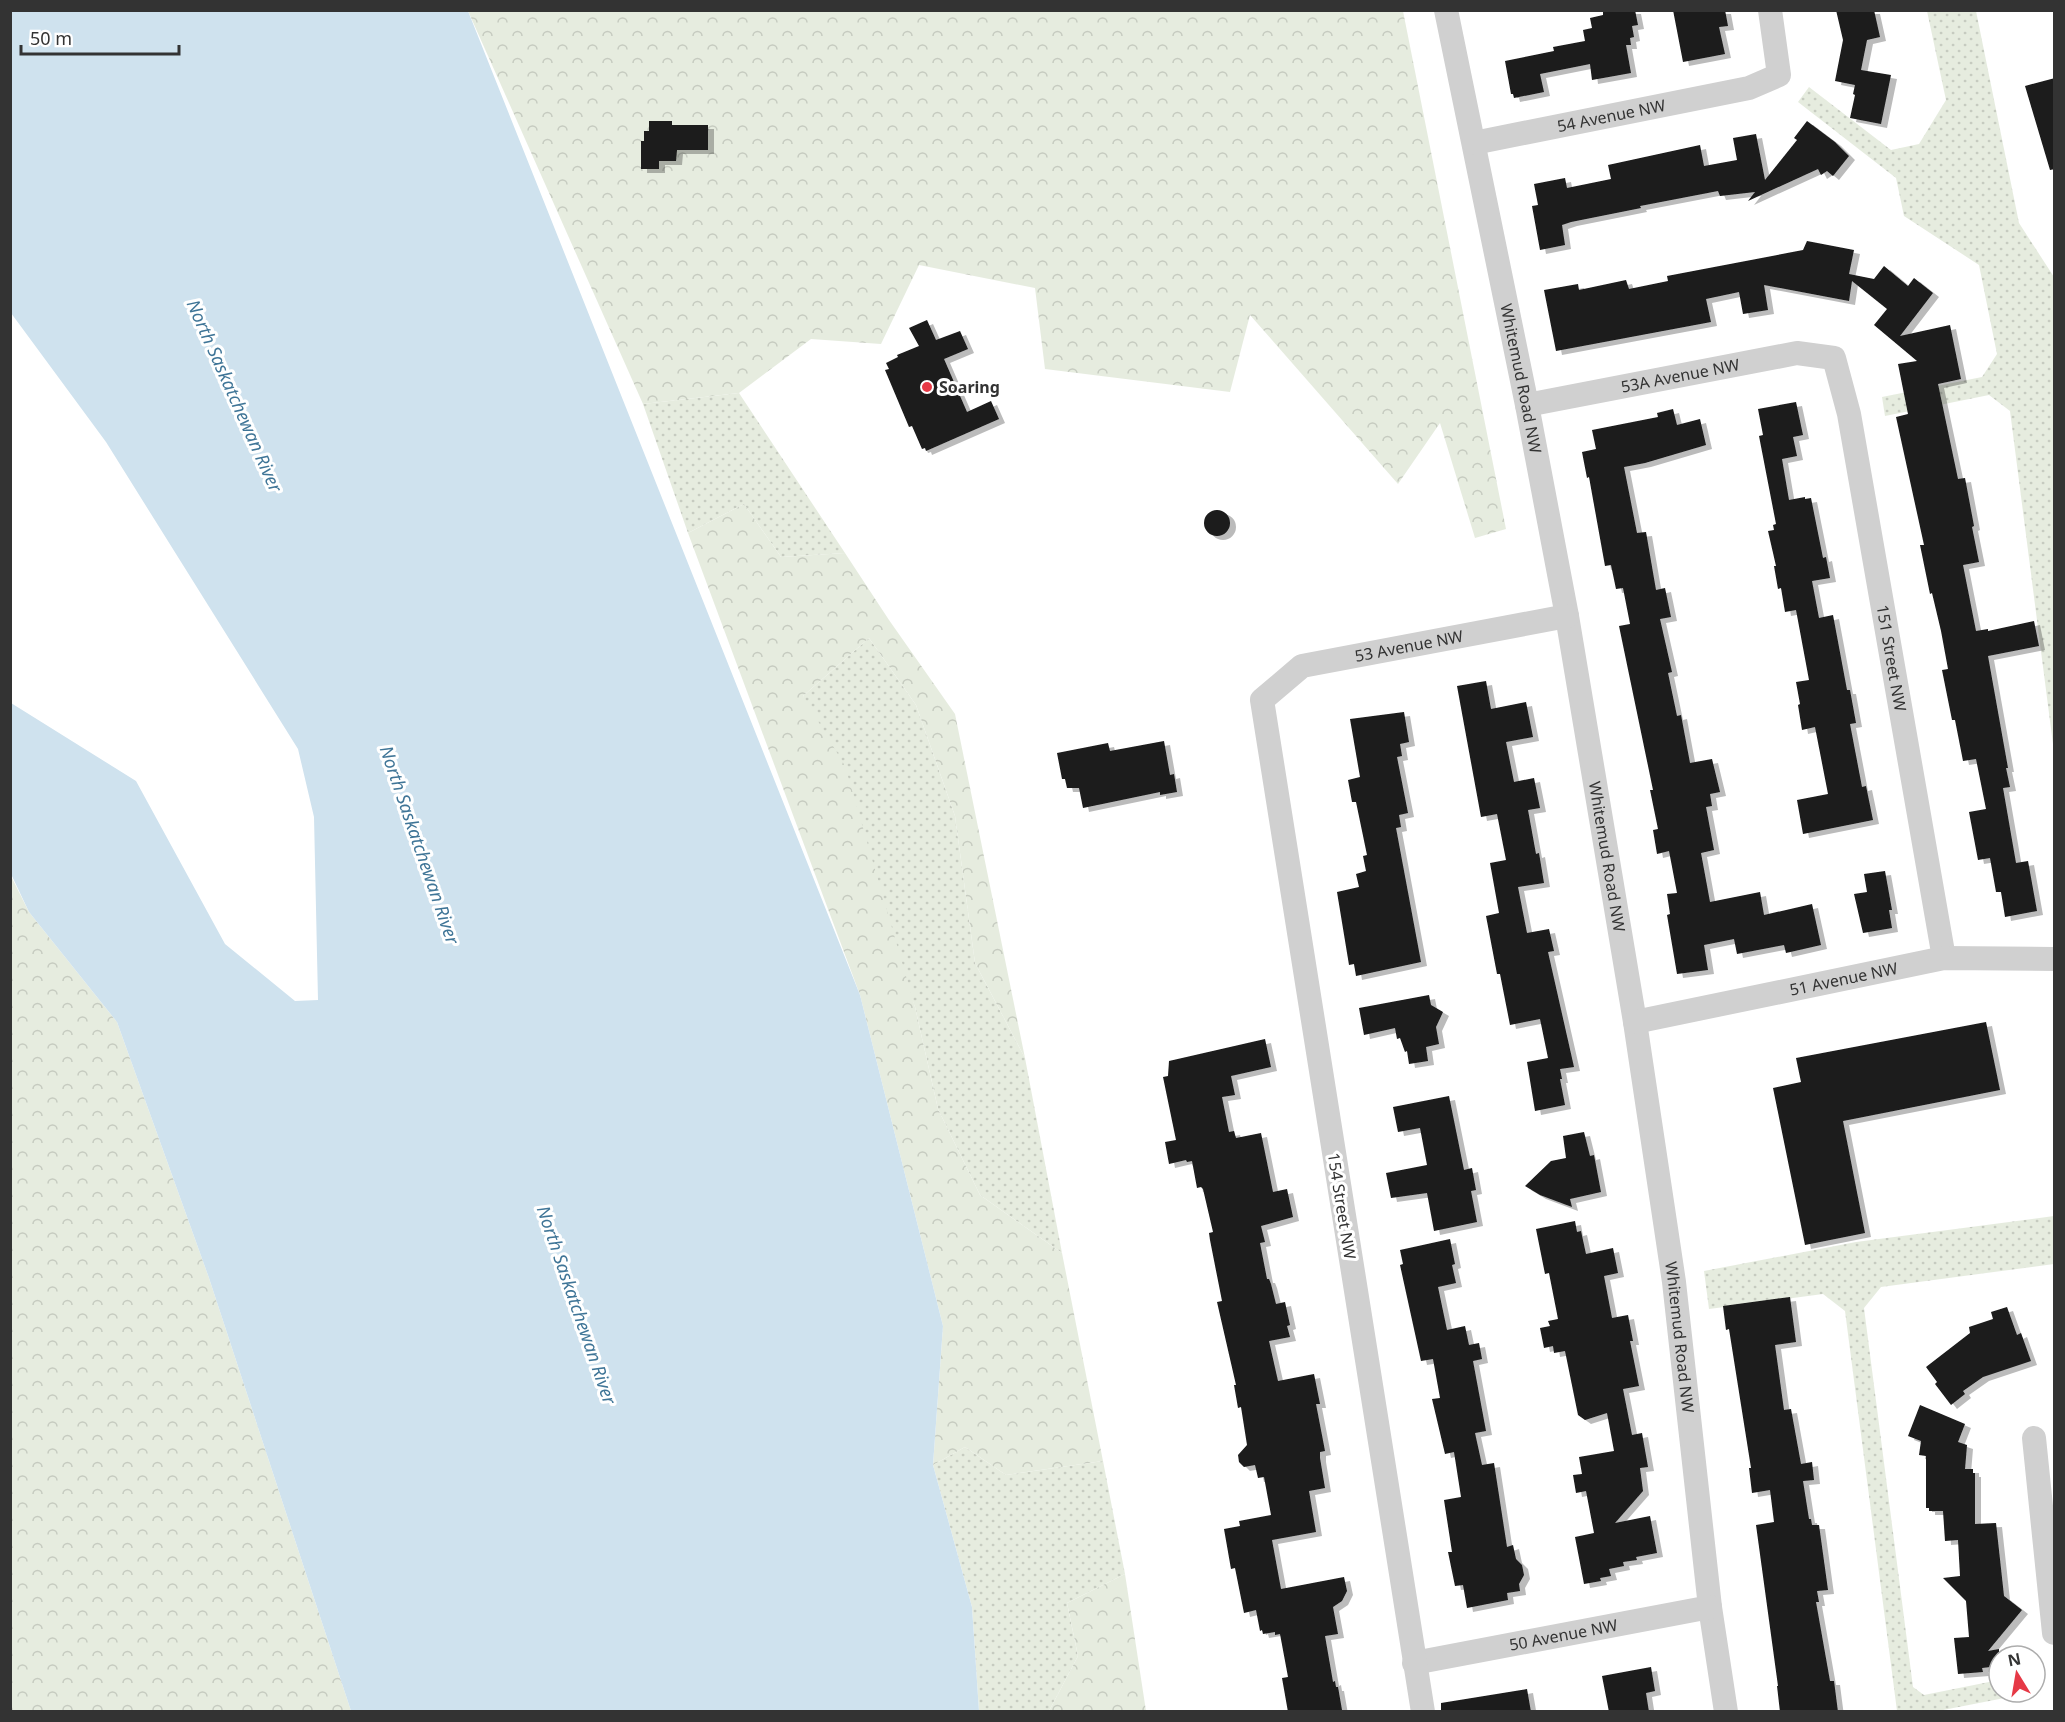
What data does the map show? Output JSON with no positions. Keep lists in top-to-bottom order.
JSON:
{
  "streets": {
    "street": [
      "54 Avenue NW",
      "53A Avenue NW",
      "Whitemud Road NW",
      "53 Avenue NW",
      "151 Street NW",
      "51 Avenue NW",
      "154 Street NW",
      "50 Avenue NW"
    ]
  },
  "crossings": [
    ["54 Avenue NW", "Whitemud Road NW"],
    ["53A Avenue NW", "Whitemud Road NW"],
    ["53A Avenue NW", "151 Street NW"],
    ["Whitemud Road NW", "53 Avenue NW"],
    ["Whitemud Road NW", "51 Avenue NW"],
    ["Whitemud Road NW", "50 Avenue NW"],
    ["53 Avenue NW", "154 Street NW"],
    ["151 Street NW", "51 Avenue NW"],
    ["154 Street NW", "50 Avenue NW"]
  ],
  "water": ["North Saskatchewan River"],
  "places": ["Soaring"],
  "scale_bar": "50 m",
  "north": "top"
}
